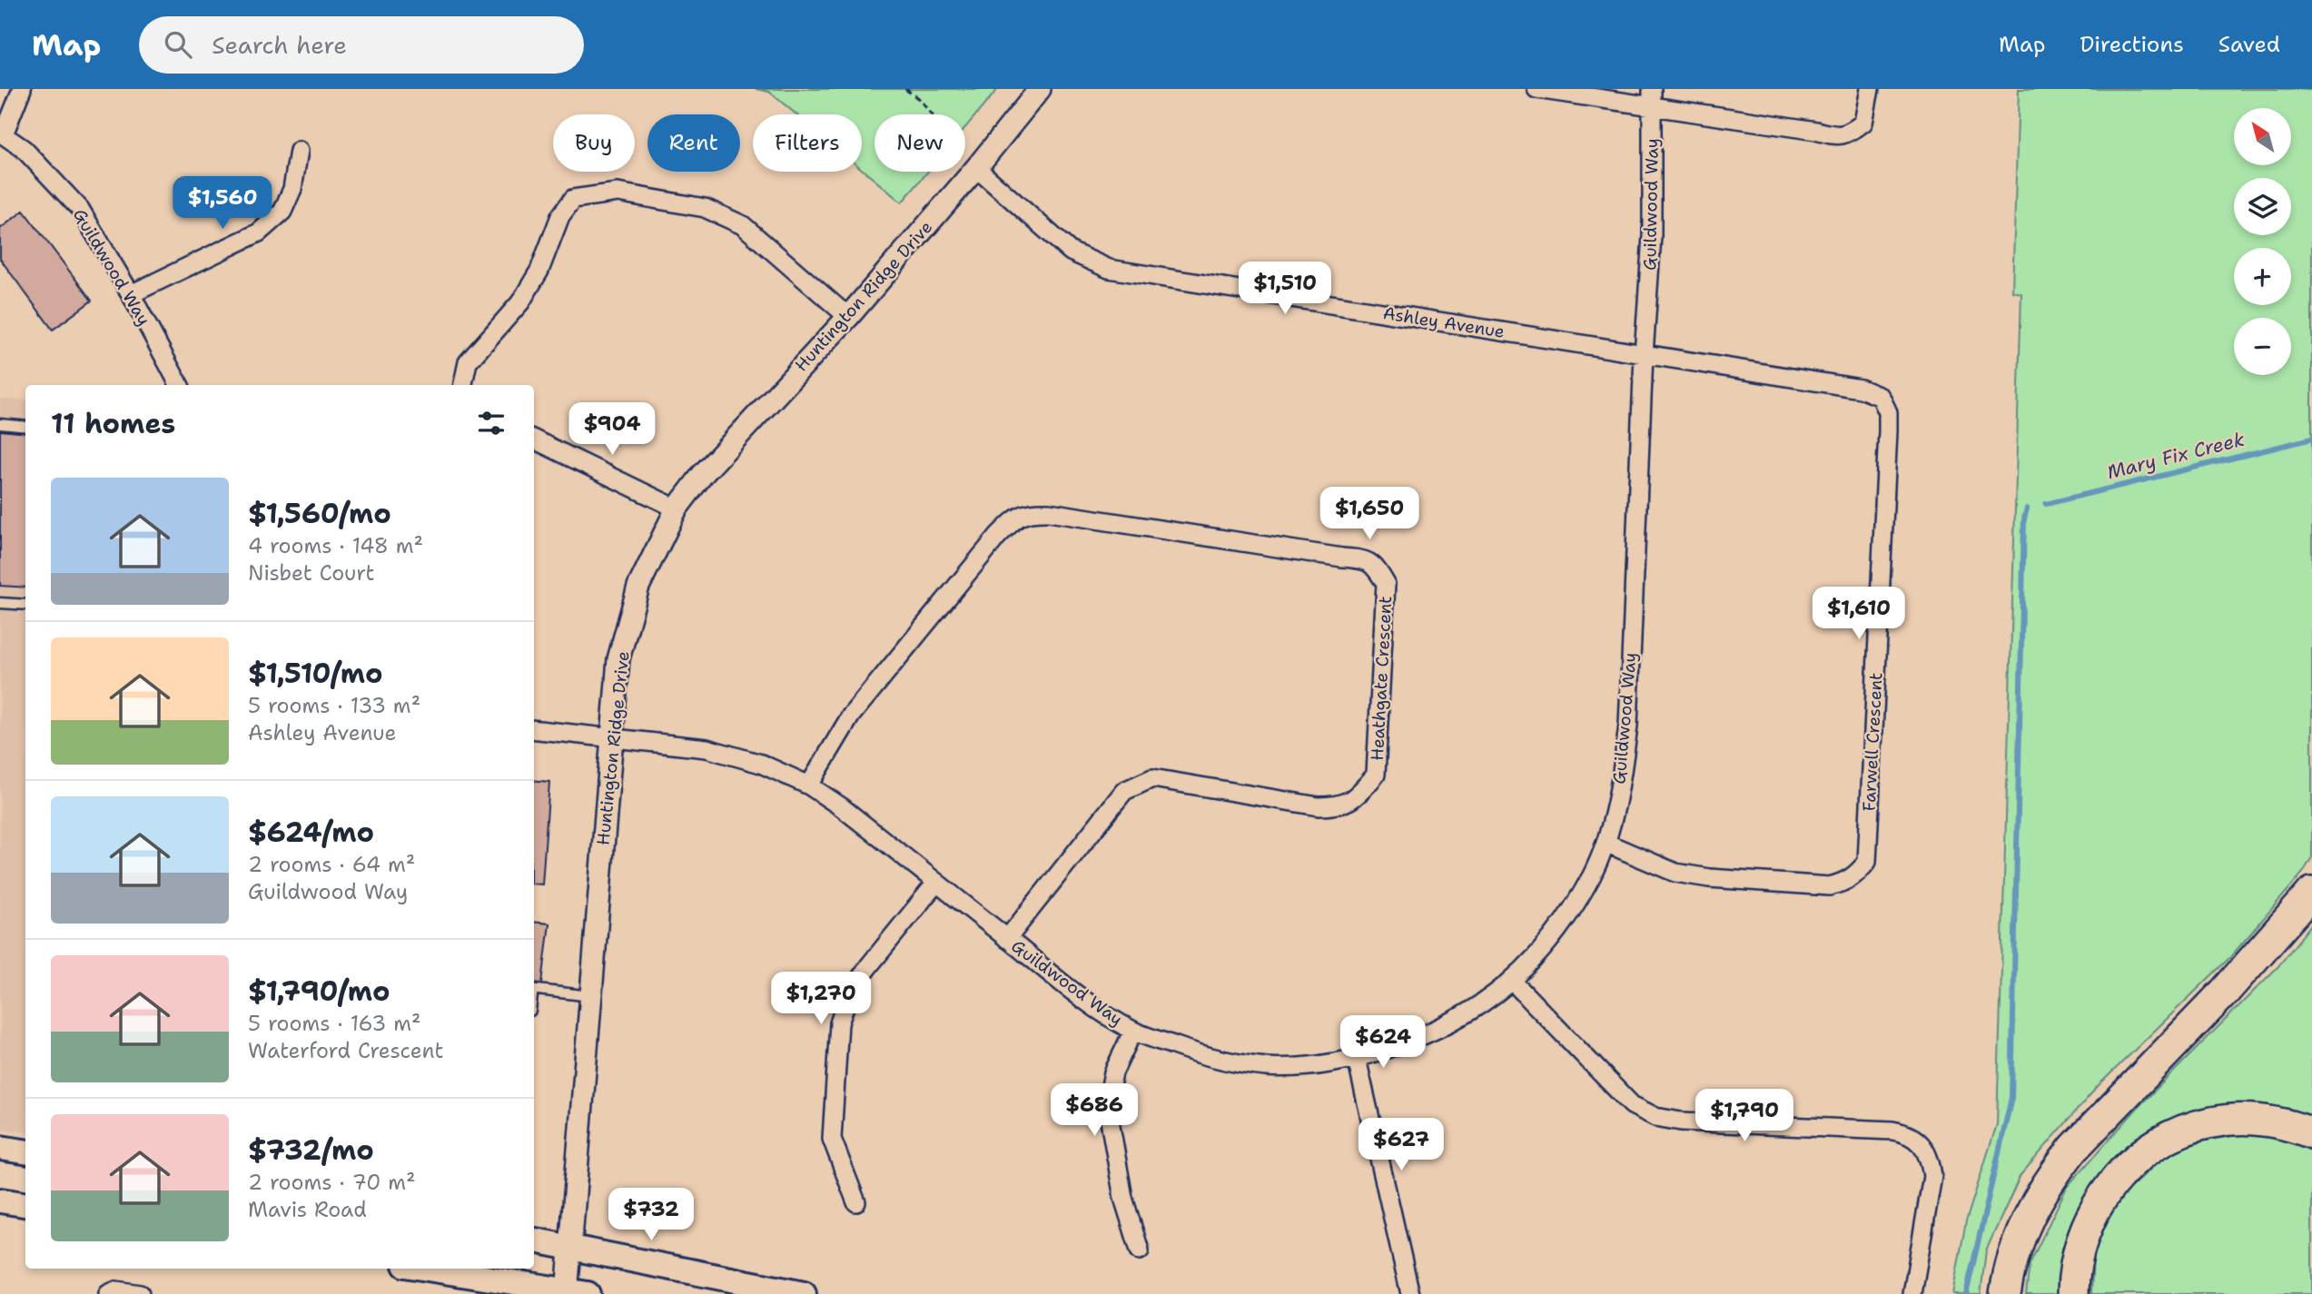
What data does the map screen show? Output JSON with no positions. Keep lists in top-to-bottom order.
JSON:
{
  "streets": {
    "street": [
      "Guildwood Way",
      "Huntington Ridge Drive",
      "Ashley Avenue",
      "Heathgate Crescent",
      "Farwell Crescent"
    ]
  },
  "crossings": [
    ["Guildwood Way", "Huntington Ridge Drive"],
    ["Guildwood Way", "Ashley Avenue"],
    ["Guildwood Way", "Heathgate Crescent"],
    ["Guildwood Way", "Farwell Crescent"],
    ["Huntington Ridge Drive", "Ashley Avenue"],
    ["Ashley Avenue", "Farwell Crescent"]
  ],
  "water": ["Mary Fix Creek"],
  "north": "top left",
  "page": {
    "header": "Map",
    "search": "Search here",
    "nav": ["Map", "Directions", "Saved"],
    "map_buttons": ["+", "−"],
    "chip": [
      "Buy",
      "Rent",
      "Filters",
      "New"
    ],
    "price": [
      "$1,560",
      "$1,510",
      "$904",
      "$1,650",
      "$1,610",
      "$1,270",
      "$624",
      "$686",
      "$1,790",
      "$627",
      "$732"
    ],
    "heading": "11 homes",
    "list": [
      {
        "name": "$1,560/mo",
        "note": "4 rooms · 148 m² · Nisbet Court"
      },
      {
        "name": "$1,510/mo",
        "note": "5 rooms · 133 m² · Ashley Avenue"
      },
      {
        "name": "$624/mo",
        "note": "2 rooms · 64 m² · Guildwood Way"
      },
      {
        "name": "$1,790/mo",
        "note": "5 rooms · 163 m² · Waterford Crescent"
      },
      {
        "name": "$732/mo",
        "note": "2 rooms · 70 m² · Mavis Road"
      }
    ]
  }
}
